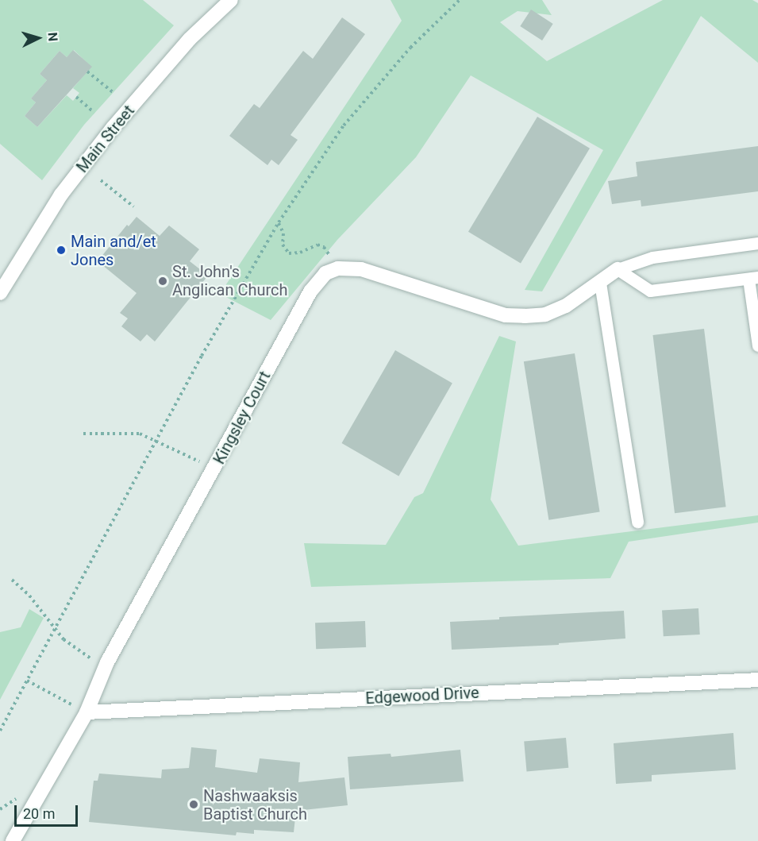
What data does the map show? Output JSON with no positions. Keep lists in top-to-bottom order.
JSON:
{
  "streets": {
    "street": ["Main Street", "Kingsley Court", "Edgewood Drive"]
  },
  "crossings": [
    ["Kingsley Court", "Edgewood Drive"]
  ],
  "places": ["Main and/et Jones", "St. John's Anglican Church", "Nashwaaksis Baptist Church"],
  "scale_bar": "20 m",
  "north": "right"
}
